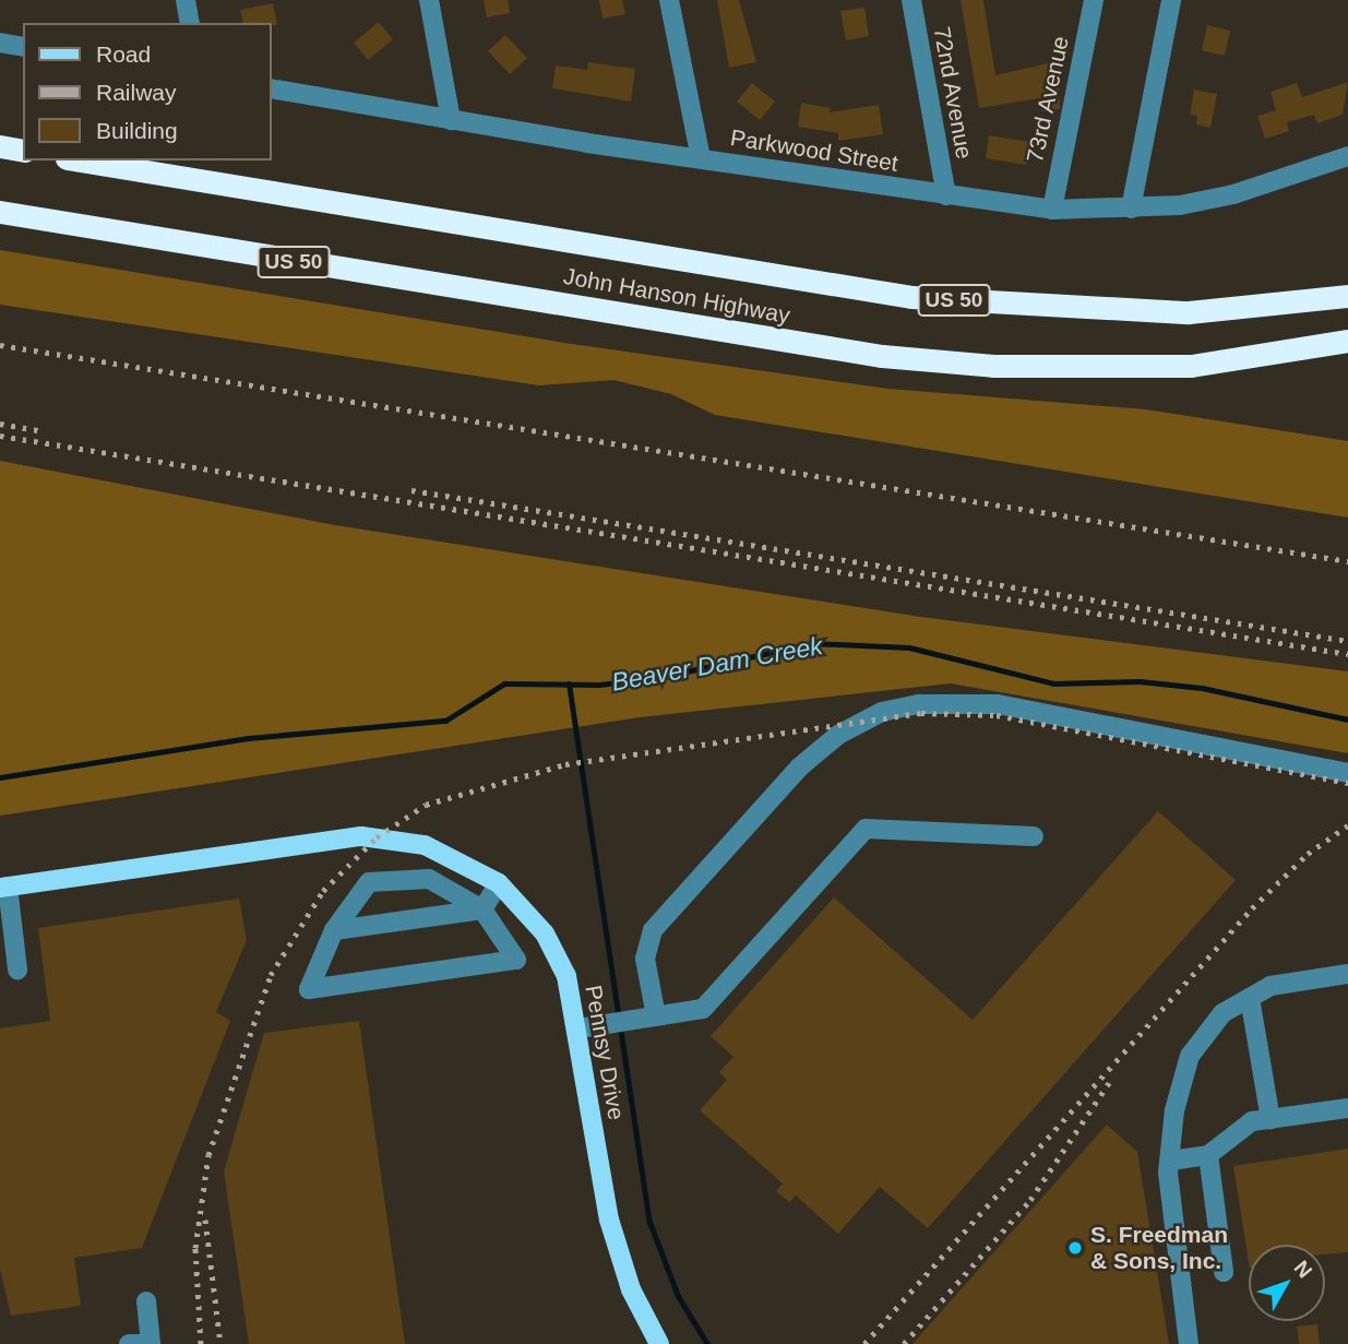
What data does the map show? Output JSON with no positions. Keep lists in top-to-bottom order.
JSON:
{
  "streets": {
    "highway": ["US 50", "John Hanson Highway"],
    "main road": ["Pennsy Drive"],
    "street": ["72nd Avenue", "73rd Avenue", "Parkwood Street"]
  },
  "crossings": [
    ["72nd Avenue", "Parkwood Street"],
    ["73rd Avenue", "Parkwood Street"]
  ],
  "water": ["Beaver Dam Creek"],
  "places": ["S. Freedman & Sons, Inc."],
  "legend": ["Road", "Railway", "Building"],
  "north": "top right"
}
